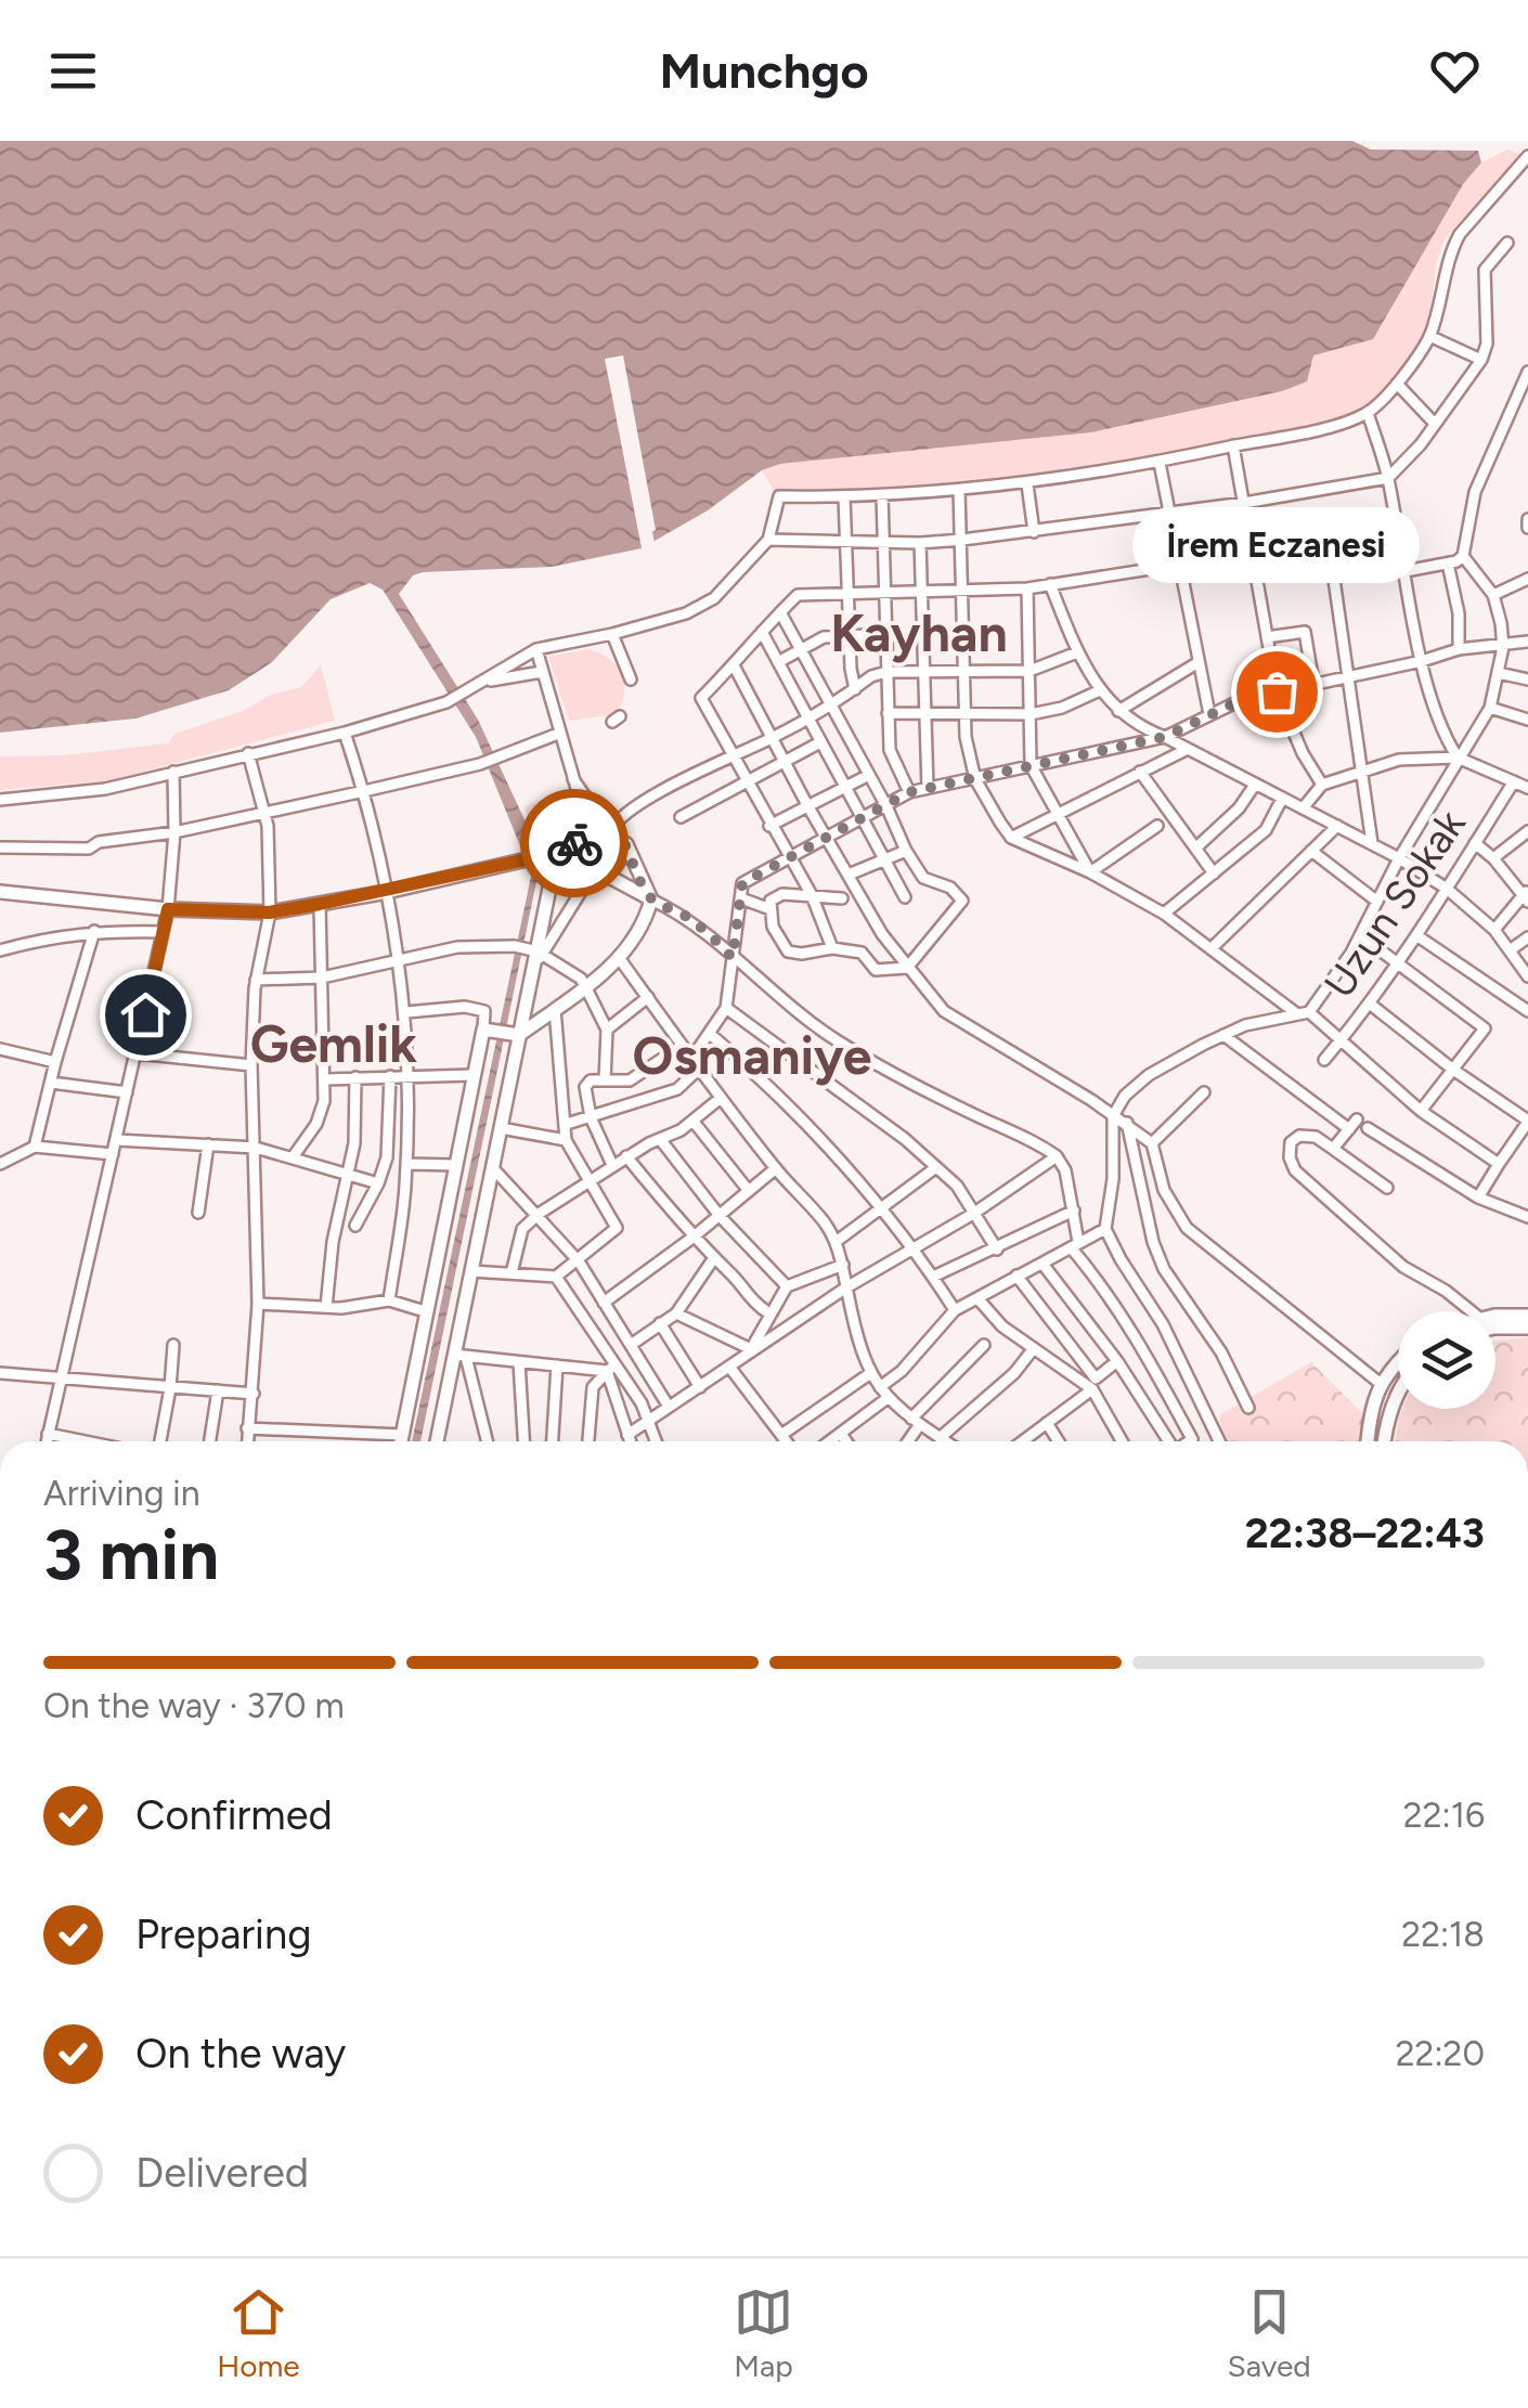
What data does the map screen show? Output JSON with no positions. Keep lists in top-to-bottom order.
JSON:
{
  "streets": {
    "street": ["Uzun Sokak"]
  },
  "districts": ["Kayhan", "Gemlik", "Osmaniye"],
  "places": ["İrem Eczanesi"],
  "page": {
    "header": "Munchgo",
    "bubble": "İrem Eczanesi",
    "heading": ["3 min", "Arriving in", "22:38–22:43"],
    "bar": "On the way · 370 m",
    "list": [
      ["Confirmed", "22:16"],
      ["Preparing", "22:18"],
      ["On the way", "22:20"],
      "Delivered"
    ],
    "tabs": ["Home", "Map", "Saved"]
  }
}
